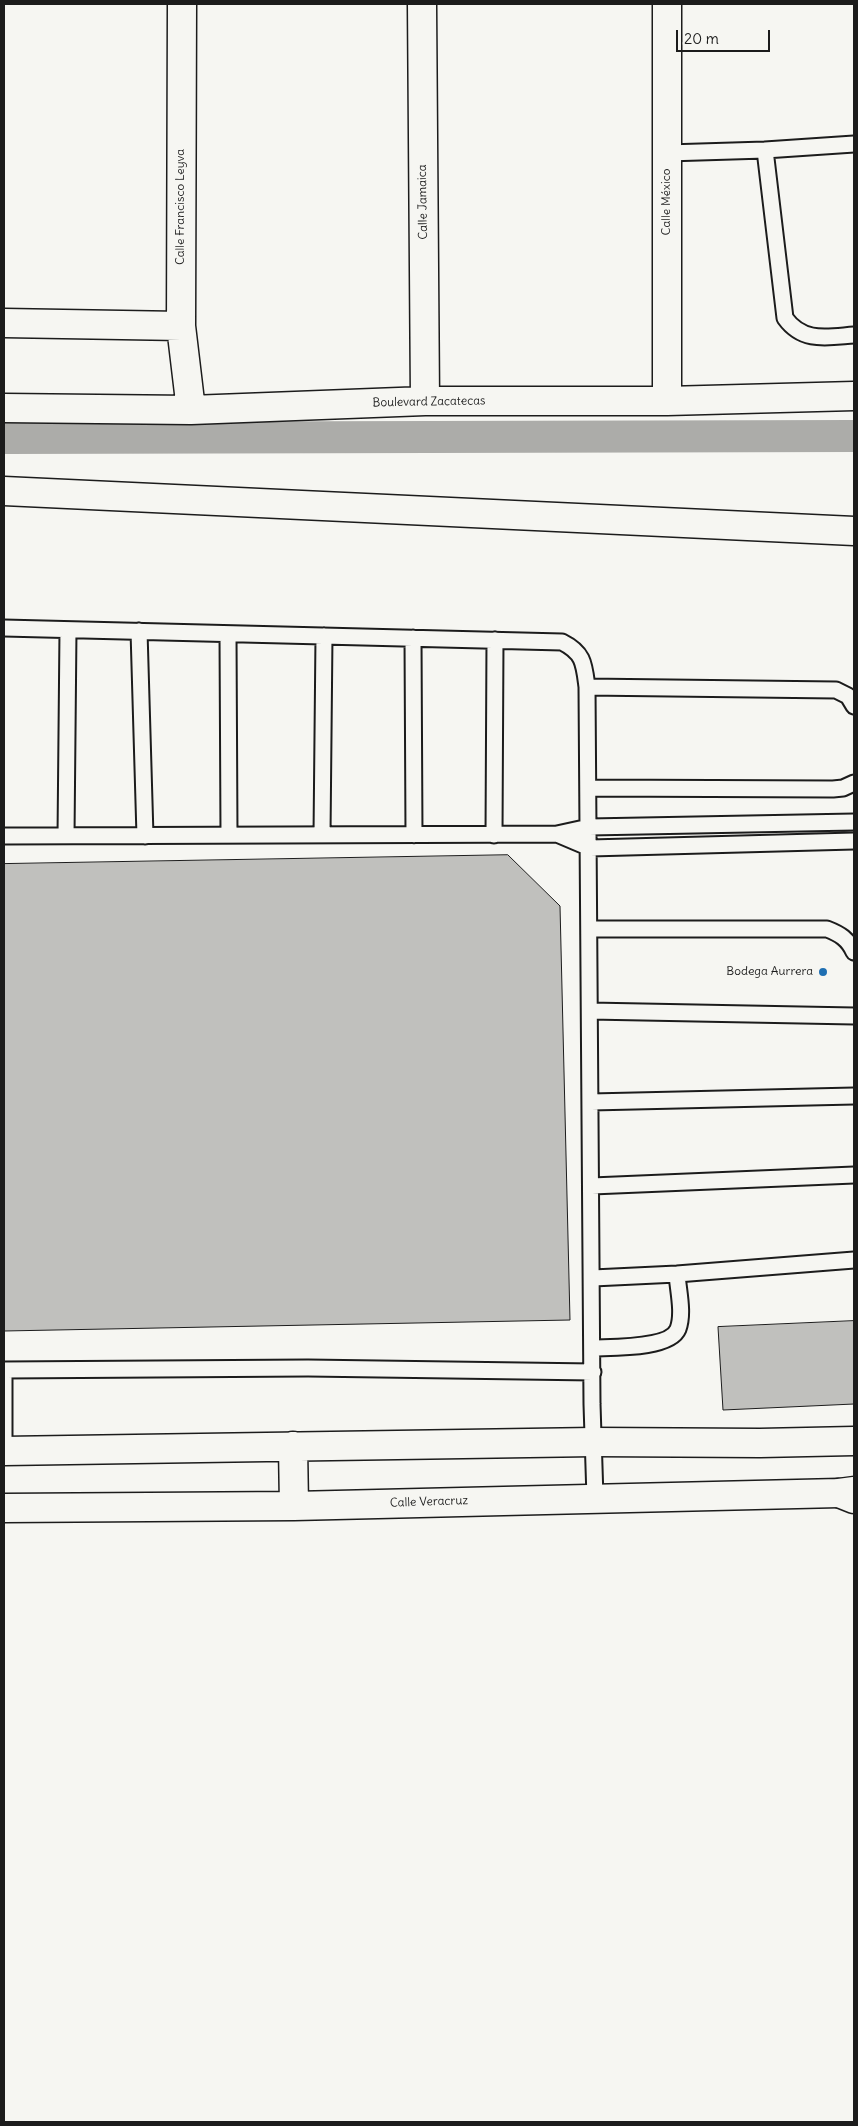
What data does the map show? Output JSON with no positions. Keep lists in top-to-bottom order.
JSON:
{
  "streets": {
    "street": [
      "Calle Jamaica",
      "Calle México",
      "Calle Francisco Leyva",
      "Boulevard Zacatecas",
      "Calle Veracruz"
    ]
  },
  "crossings": [
    ["Calle Jamaica", "Boulevard Zacatecas"],
    ["Calle México", "Boulevard Zacatecas"],
    ["Calle Francisco Leyva", "Boulevard Zacatecas"]
  ],
  "places": ["Bodega Aurrera"],
  "scale_bar": "20 m"
}
